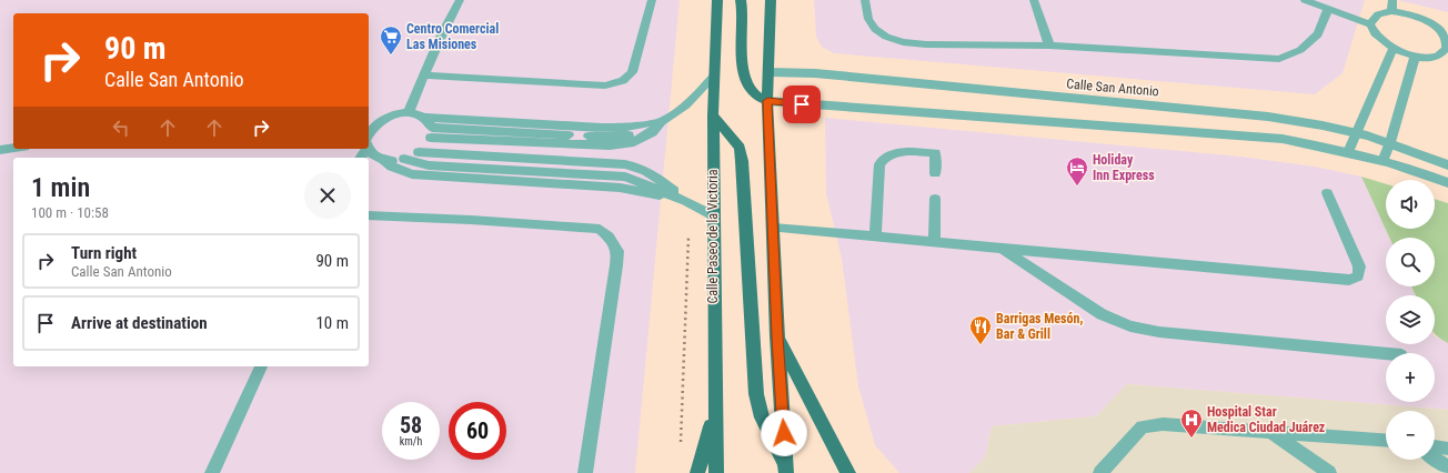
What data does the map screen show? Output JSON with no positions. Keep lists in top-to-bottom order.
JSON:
{
  "streets": {
    "main road": ["Calle Paseo de la Victoria"],
    "street": ["Calle San Antonio"]
  },
  "places": {
    "supermarket": ["Centro Comercial Las Misiones"],
    "hotel": ["Holiday Inn Express"],
    "restaurant": ["Barrigas Mesón, Bar & Grill"],
    "hospital": ["Hospital Star Medica Ciudad Juárez"]
  },
  "page": {
    "turn": ["90 m", "Calle San Antonio"],
    "heading": ["1 min", "100 m · 10:58"],
    "map_buttons": ["+", "−"],
    "list": [
      {
        "name": "Turn right",
        "note": "Calle San Antonio",
        "value": "90 m"
      },
      {
        "name": "Arrive at destination",
        "value": "10 m"
      }
    ],
    "speed": "58 km/h",
    "limit": "60"
  }
}
